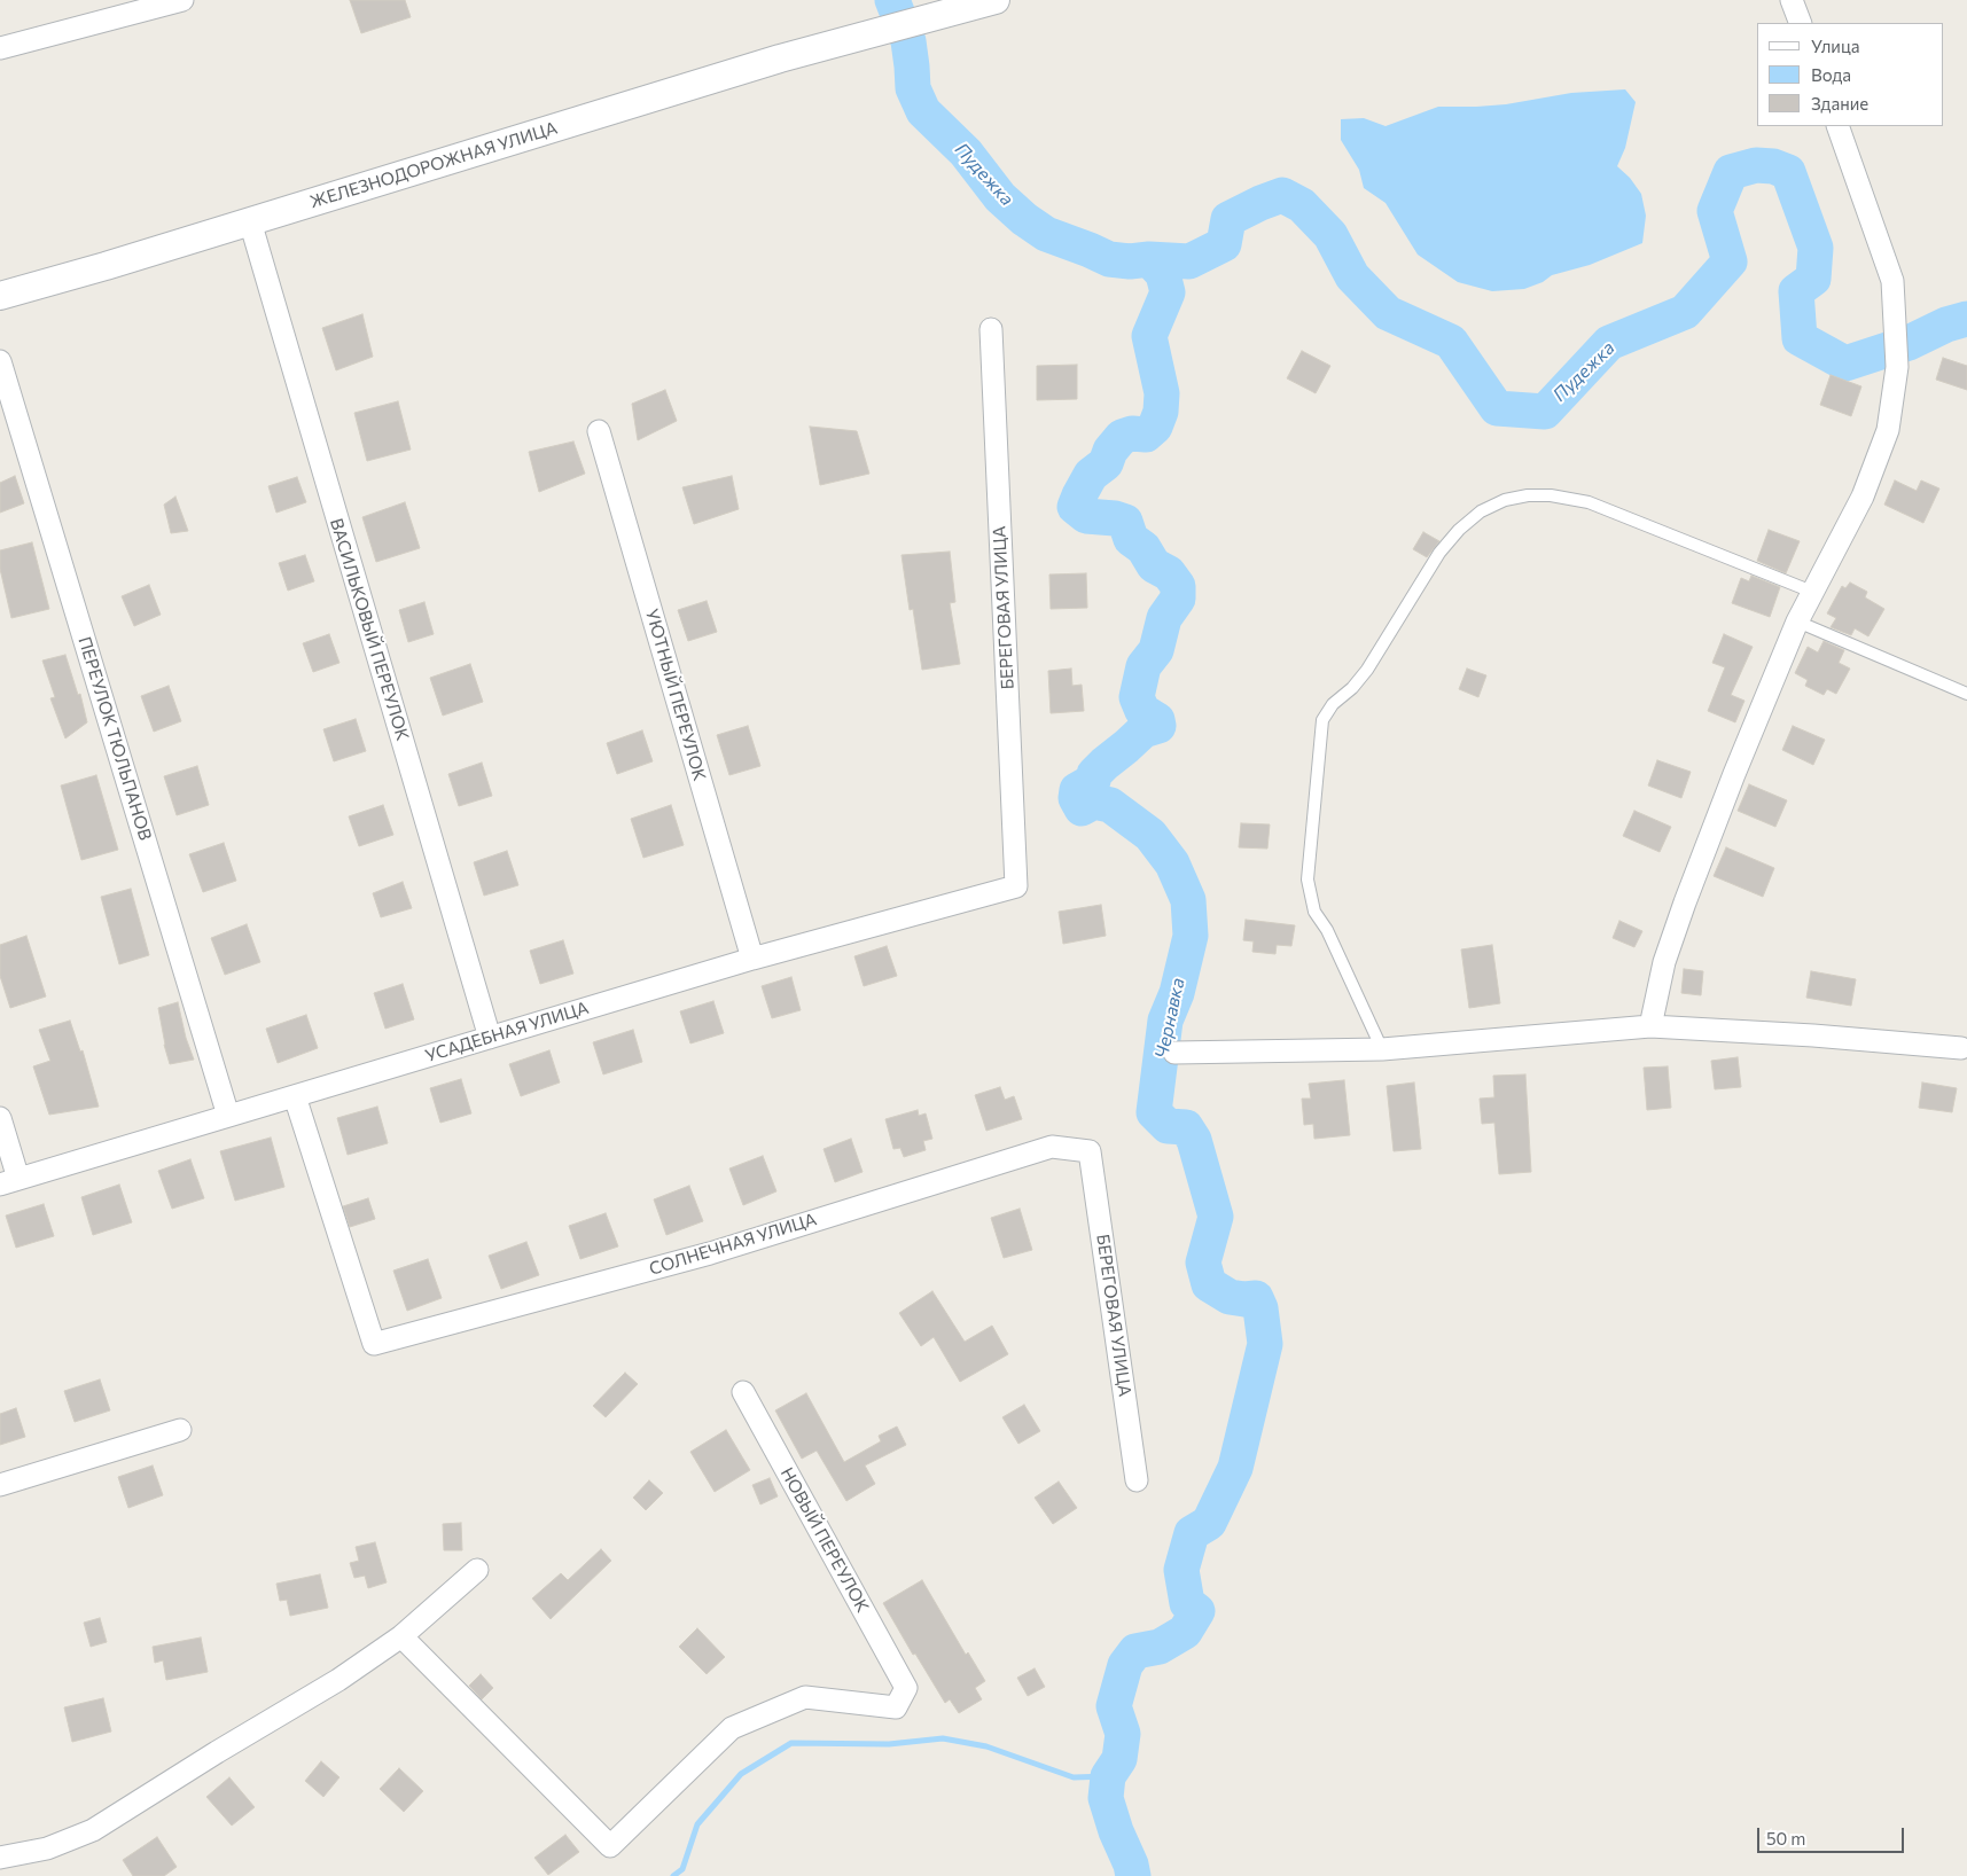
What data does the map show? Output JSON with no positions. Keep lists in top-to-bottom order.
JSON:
{
  "streets": {
    "street": [
      "ЖЕЛЕЗНОДОРОЖНАЯ УЛИЦА",
      "БЕРЕГОВАЯ УЛИЦА",
      "ВАСИЛЬКОВЫЙ ПЕРЕУЛОК",
      "УЮТНЫЙ ПЕРЕУЛОК",
      "ПЕРЕУЛОК ТЮЛЬПАНОВ",
      "УСАДЕБНАЯ УЛИЦА",
      "СОЛНЕЧНАЯ УЛИЦА",
      "НОВЫЙ ПЕРЕУЛОК"
    ]
  },
  "crossings": [
    ["ЖЕЛЕЗНОДОРОЖНАЯ УЛИЦА", "ВАСИЛЬКОВЫЙ ПЕРЕУЛОК"],
    ["БЕРЕГОВАЯ УЛИЦА", "УСАДЕБНАЯ УЛИЦА"],
    ["БЕРЕГОВАЯ УЛИЦА", "СОЛНЕЧНАЯ УЛИЦА"],
    ["ВАСИЛЬКОВЫЙ ПЕРЕУЛОК", "УСАДЕБНАЯ УЛИЦА"],
    ["УЮТНЫЙ ПЕРЕУЛОК", "УСАДЕБНАЯ УЛИЦА"],
    ["ПЕРЕУЛОК ТЮЛЬПАНОВ", "УСАДЕБНАЯ УЛИЦА"],
    ["УСАДЕБНАЯ УЛИЦА", "СОЛНЕЧНАЯ УЛИЦА"]
  ],
  "water": ["Пудежка", "Чернавка"],
  "legend": ["Улица", "Вода", "Здание"],
  "scale_bar": "50 m"
}
